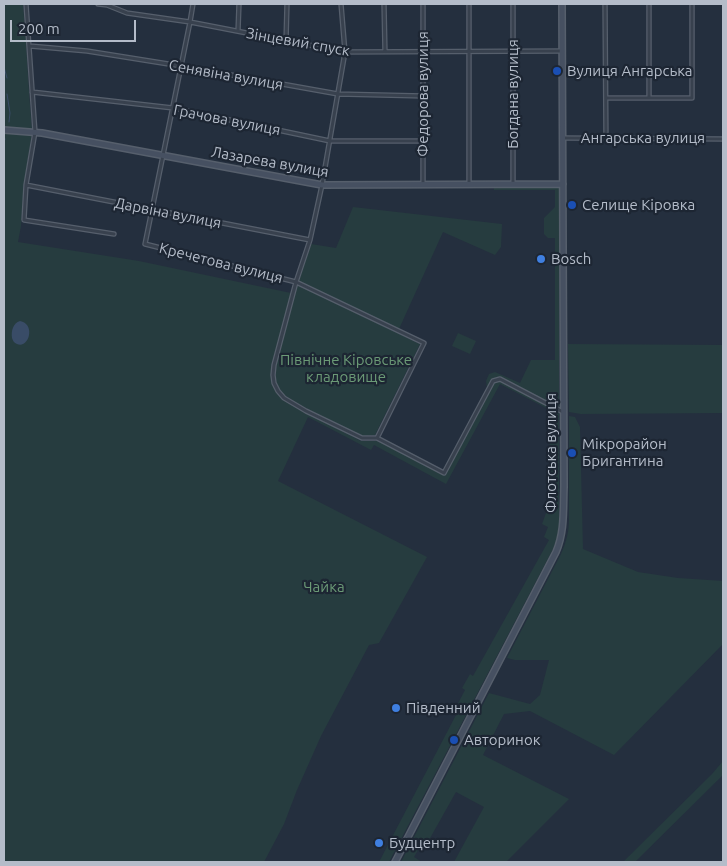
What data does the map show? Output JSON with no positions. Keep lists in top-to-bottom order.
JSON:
{
  "streets": {
    "street": [
      "Зінцевий спуск",
      "Сенявіна вулиця",
      "Федорова вулиця",
      "Богдана вулиця",
      "Грачова вулиця",
      "Ангарська вулиця",
      "Лазарева вулиця",
      "Дарвіна вулиця",
      "Кречетова вулиця",
      "Флотська вулиця"
    ]
  },
  "crossings": [
    ["Зінцевий спуск", "Федорова вулиця"],
    ["Зінцевий спуск", "Богдана вулиця"],
    ["Зінцевий спуск", "Флотська вулиця"],
    ["Сенявіна вулиця", "Федорова вулиця"],
    ["Федорова вулиця", "Грачова вулиця"],
    ["Федорова вулиця", "Лазарева вулиця"],
    ["Богдана вулиця", "Лазарева вулиця"],
    ["Ангарська вулиця", "Флотська вулиця"],
    ["Лазарева вулиця", "Флотська вулиця"],
    ["Дарвіна вулиця", "Кречетова вулиця"]
  ],
  "parks": ["Північне Кіровське кладовище", "Чайка"],
  "places": [
    "Вулиця Ангарська",
    "Селище Кіровка",
    "Bosch",
    "Мікрорайон Бригантина",
    "Південний",
    "Авторинок",
    "Будцентр"
  ],
  "scale_bar": "200 m"
}
